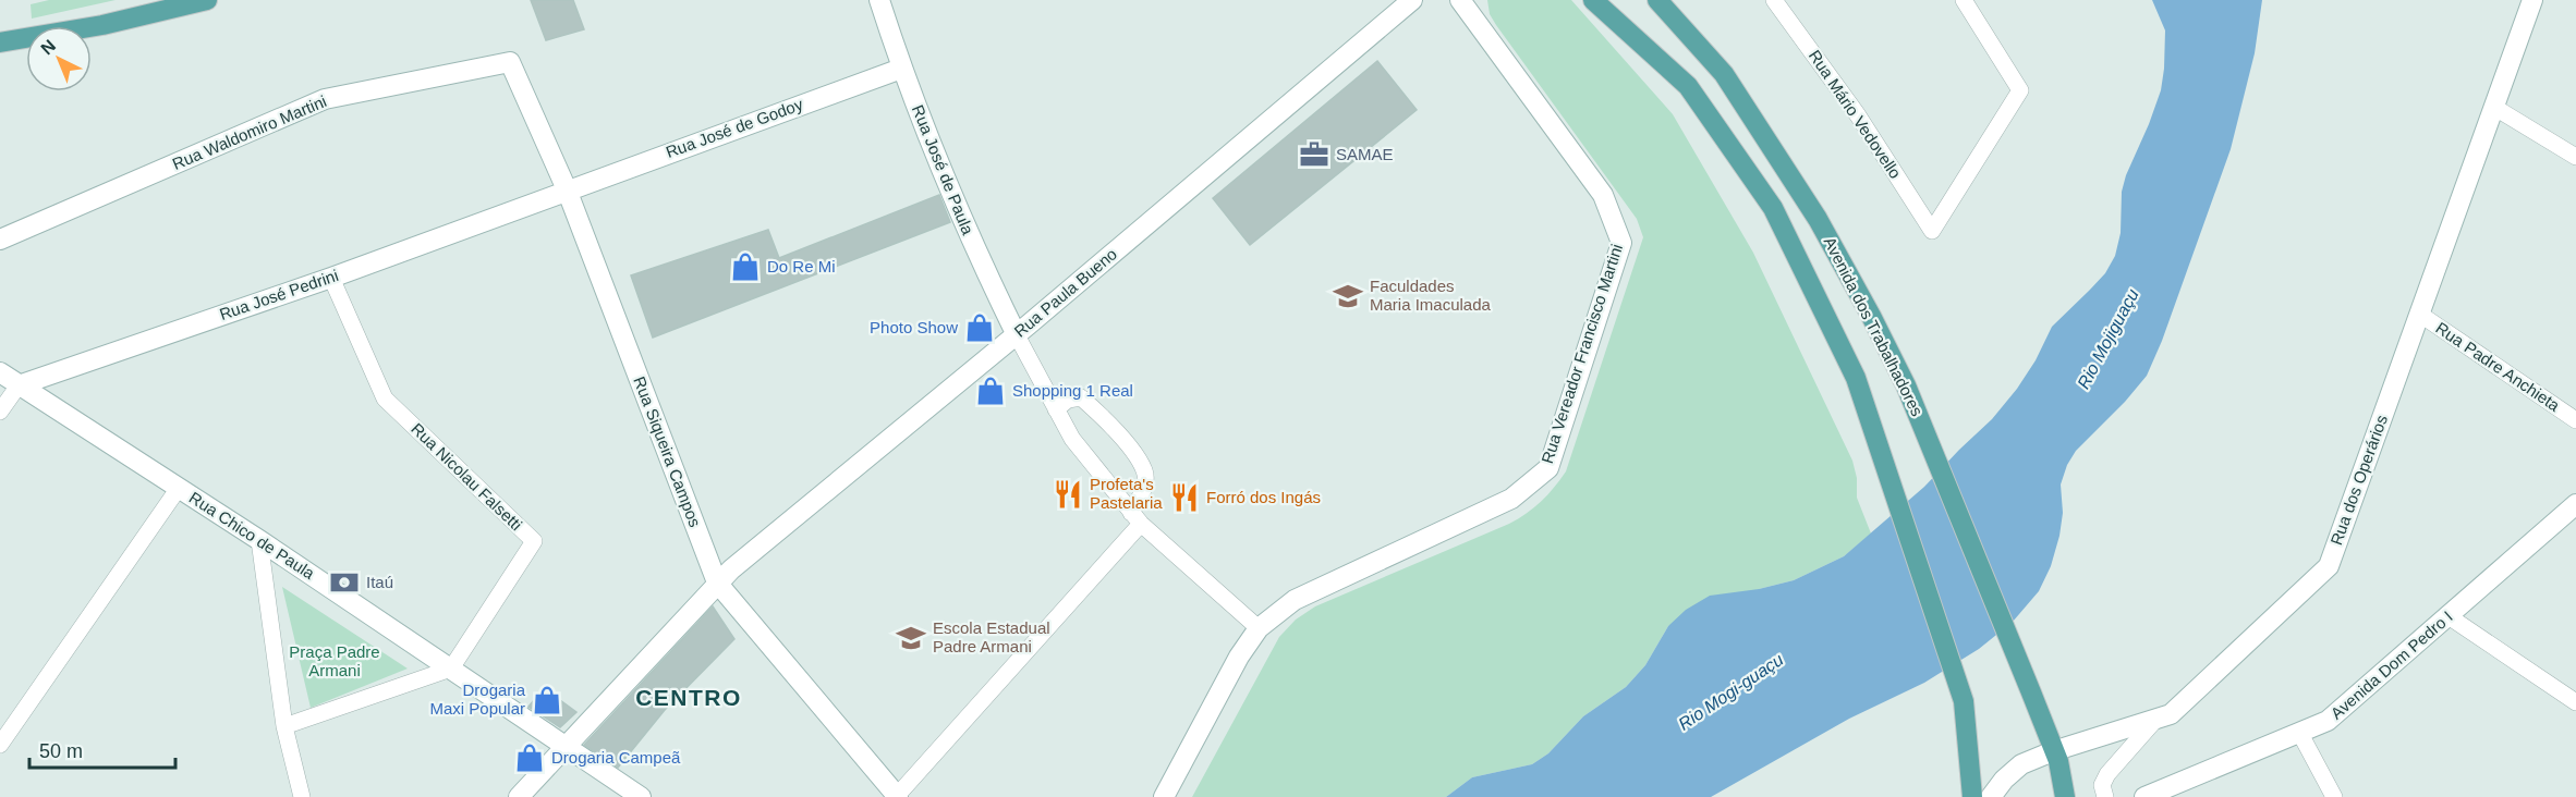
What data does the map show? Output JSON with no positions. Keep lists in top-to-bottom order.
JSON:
{
  "streets": {
    "main road": [
      "Rua José de Godoy",
      "Rua Waldomiro Martini",
      "Rua José de Paula",
      "Rua Paula Bueno",
      "Rua José Pedrini",
      "Avenida dos Trabalhadores",
      "Rua Vereador Francisco Martini",
      "Rua Siqueira Campos",
      "Rua dos Operários",
      "Rua Chico de Paula",
      "Avenida Dom Pedro I"
    ],
    "street": ["Rua Mário Vedovello", "Rua Padre Anchieta", "Rua Nicolau Falsetti"]
  },
  "crossings": [
    ["Rua José de Godoy", "Rua José de Paula"],
    ["Rua José de Godoy", "Rua José Pedrini"],
    ["Rua José de Godoy", "Rua Siqueira Campos"],
    ["Rua Waldomiro Martini", "Rua Siqueira Campos"],
    ["Rua José de Paula", "Rua Paula Bueno"],
    ["Rua Paula Bueno", "Rua Siqueira Campos"],
    ["Rua Paula Bueno", "Rua Chico de Paula"],
    ["Rua José Pedrini", "Rua Siqueira Campos"],
    ["Rua José Pedrini", "Rua Nicolau Falsetti"],
    ["Rua José Pedrini", "Rua Chico de Paula"],
    ["Avenida dos Trabalhadores", "Rua dos Operários"],
    ["Rua Padre Anchieta", "Rua dos Operários"],
    ["Rua Nicolau Falsetti", "Rua Chico de Paula"]
  ],
  "districts": ["CENTRO"],
  "water": ["Rio Mojiguaçu", "Rio Mogi-guaçu"],
  "parks": ["Praça Padre Armani"],
  "places": {
    "office": ["SAMAE"],
    "shop": [
      "Do Re Mi",
      "Photo Show",
      "Shopping 1 Real",
      "Drogaria Maxi Popular",
      "Drogaria Campeã"
    ],
    "school or university": ["Faculdades Maria Imaculada", "Escola Estadual Padre Armani"],
    "restaurant": ["Profeta's Pastelaria", "Forró dos Ingás"],
    "bank": ["Itaú"]
  },
  "scale_bar": "50 m",
  "north": "top left"
}
